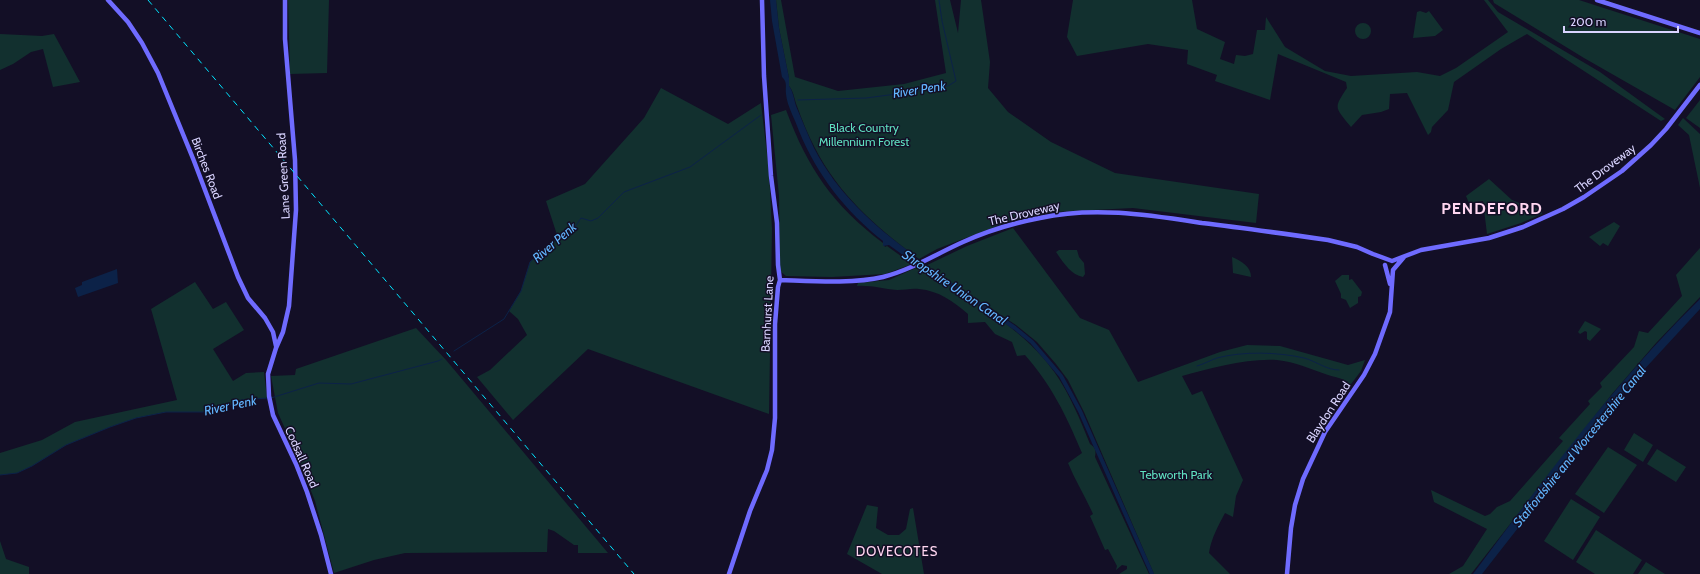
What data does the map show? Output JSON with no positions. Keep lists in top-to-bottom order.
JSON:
{
  "streets": {
    "street": [
      "Birches Road",
      "The Droveway",
      "Lane Green Road",
      "Barnhurst Lane",
      "Blaydon Road",
      "Codsall Road"
    ]
  },
  "crossings": [
    ["Birches Road", "Lane Green Road"],
    ["Birches Road", "Codsall Road"],
    ["The Droveway", "Barnhurst Lane"],
    ["The Droveway", "Blaydon Road"],
    ["Lane Green Road", "Codsall Road"]
  ],
  "districts": ["PENDEFORD", "DOVECOTES"],
  "water": ["River Penk", "Shropshire Union Canal", "Staffordshire and Worcestershire Canal"],
  "parks": ["Black Country Millennium Forest", "Tebworth Park"],
  "scale_bar": "200 m"
}
